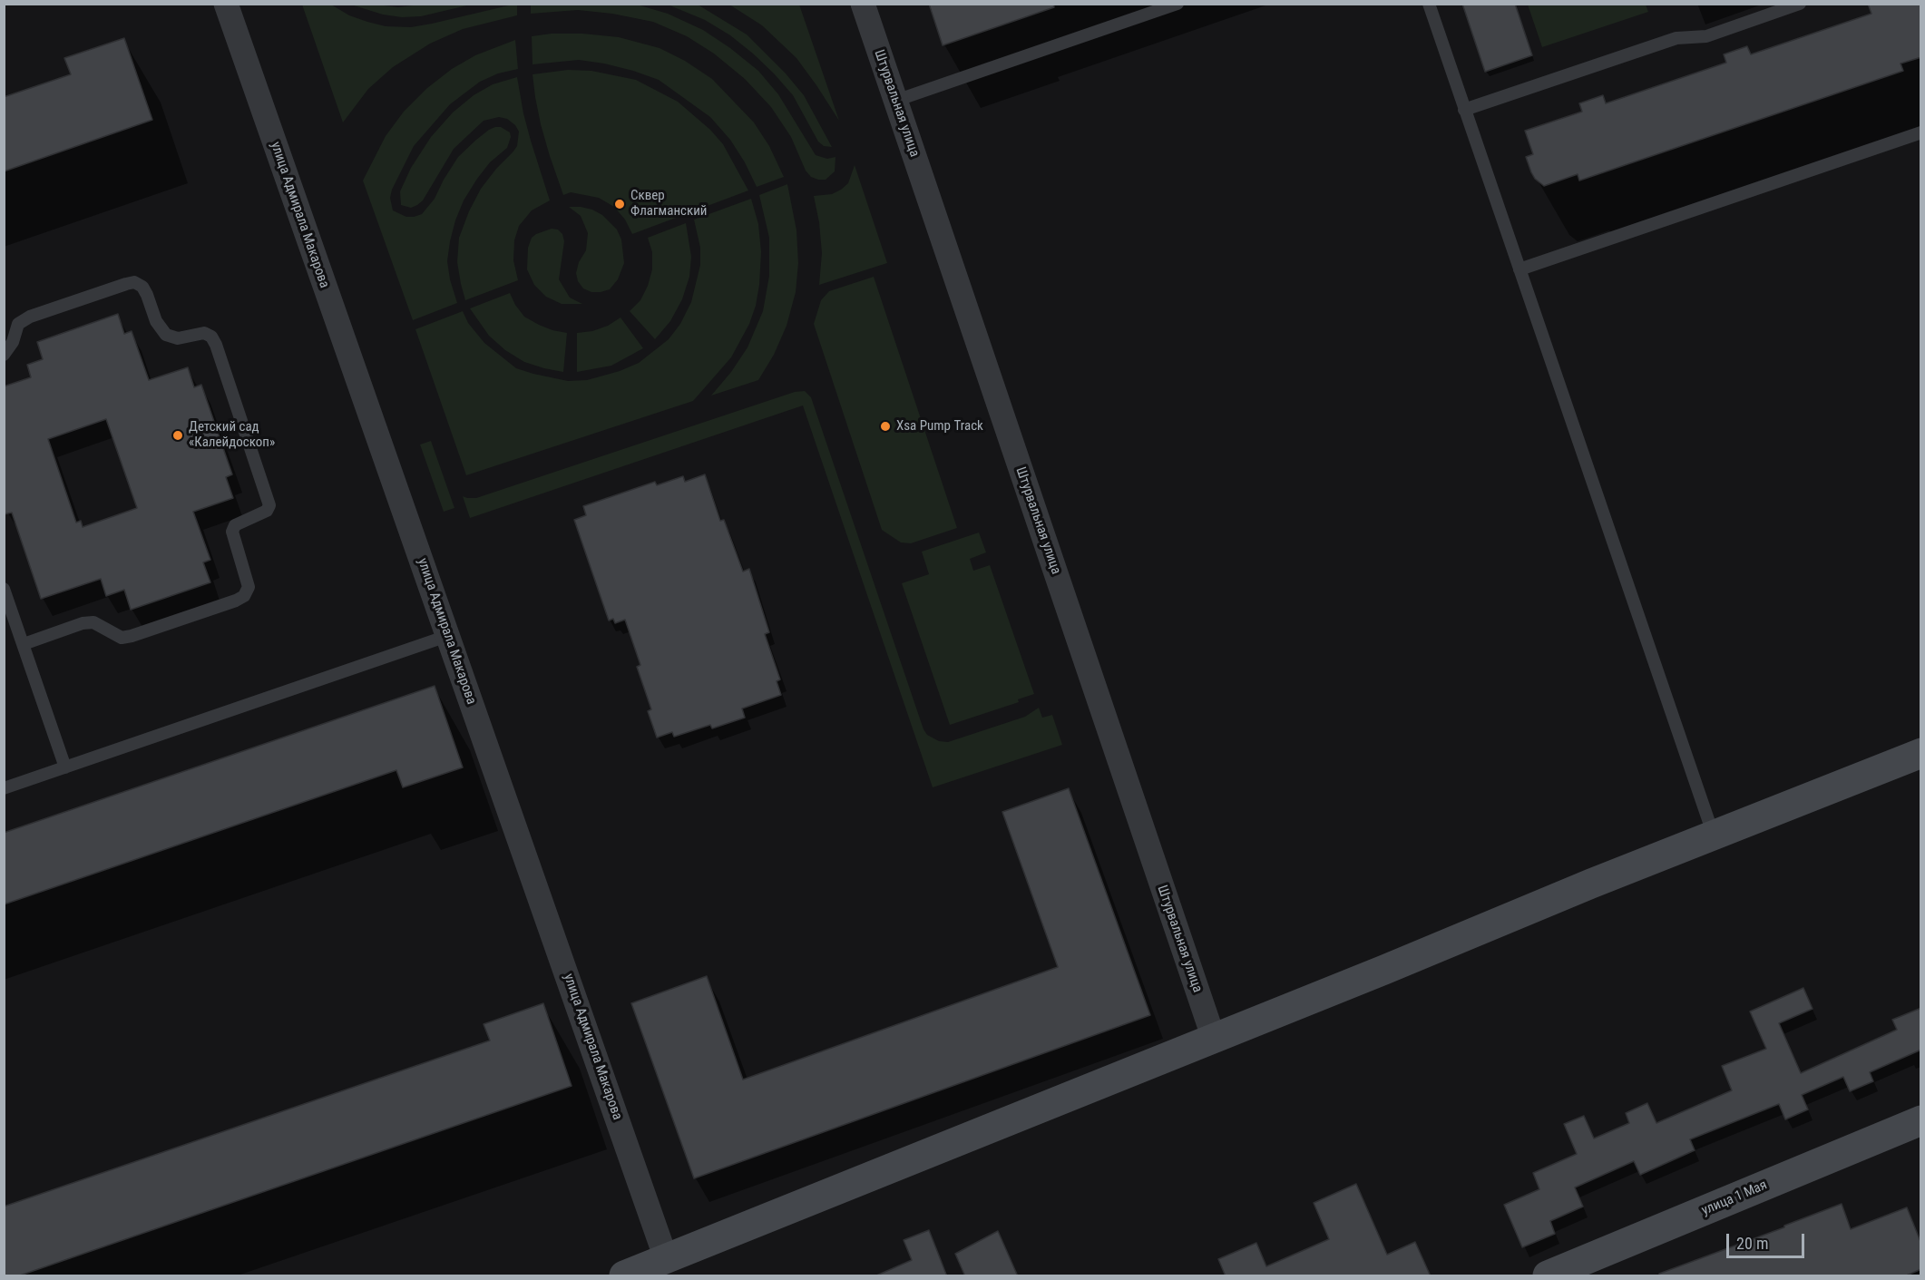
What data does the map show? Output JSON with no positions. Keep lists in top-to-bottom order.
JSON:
{
  "streets": {
    "street": ["Штурвальная улица", "улица Адмирала Макарова", "улица 1 Мая"]
  },
  "places": ["Сквер Флагманский", "Xsa Pump Track", "Детский сад «Калейдоскоп»"],
  "scale_bar": "20 m"
}
